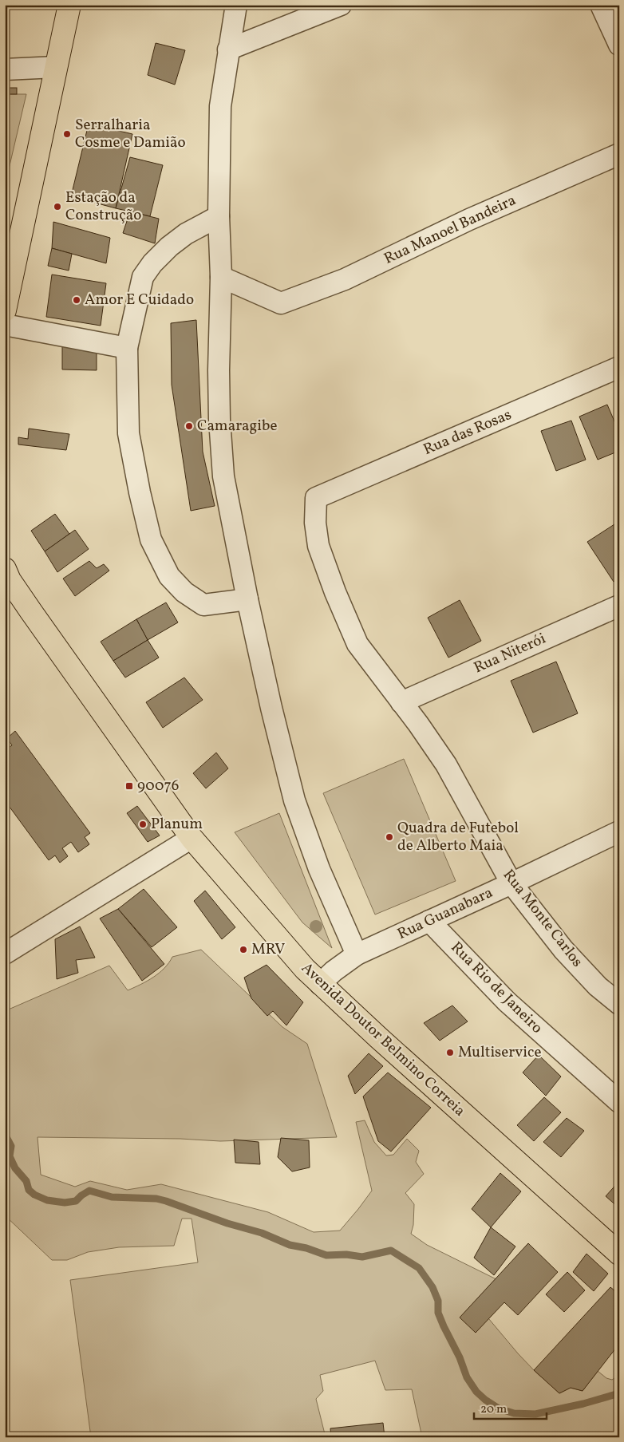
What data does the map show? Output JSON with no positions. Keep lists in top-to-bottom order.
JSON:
{
  "streets": {
    "main road": ["Avenida Doutor Belmino Correia"],
    "street": [
      "Rua Manoel Bandeira",
      "Rua das Rosas",
      "Rua Niterói",
      "Rua Guanabara",
      "Rua Monte Carlos",
      "Rua Rio de Janeiro"
    ]
  },
  "crossings": [
    ["Rua das Rosas", "Rua Monte Carlos"],
    ["Rua Niterói", "Rua Monte Carlos"],
    ["Rua Guanabara", "Rua Monte Carlos"],
    ["Rua Guanabara", "Rua Rio de Janeiro"],
    ["Rua Guanabara", "Avenida Doutor Belmino Correia"]
  ],
  "places": {
    "other": [
      "Serralharia Cosme e Damião",
      "Estação da Construção",
      "Amor E Cuidado",
      "Camaragibe",
      "Planum",
      "Quadra de Futebol de Alberto Maia",
      "MRV",
      "Multiservice"
    ],
    "transit": ["90076"]
  },
  "scale_bar": "20 m"
}
